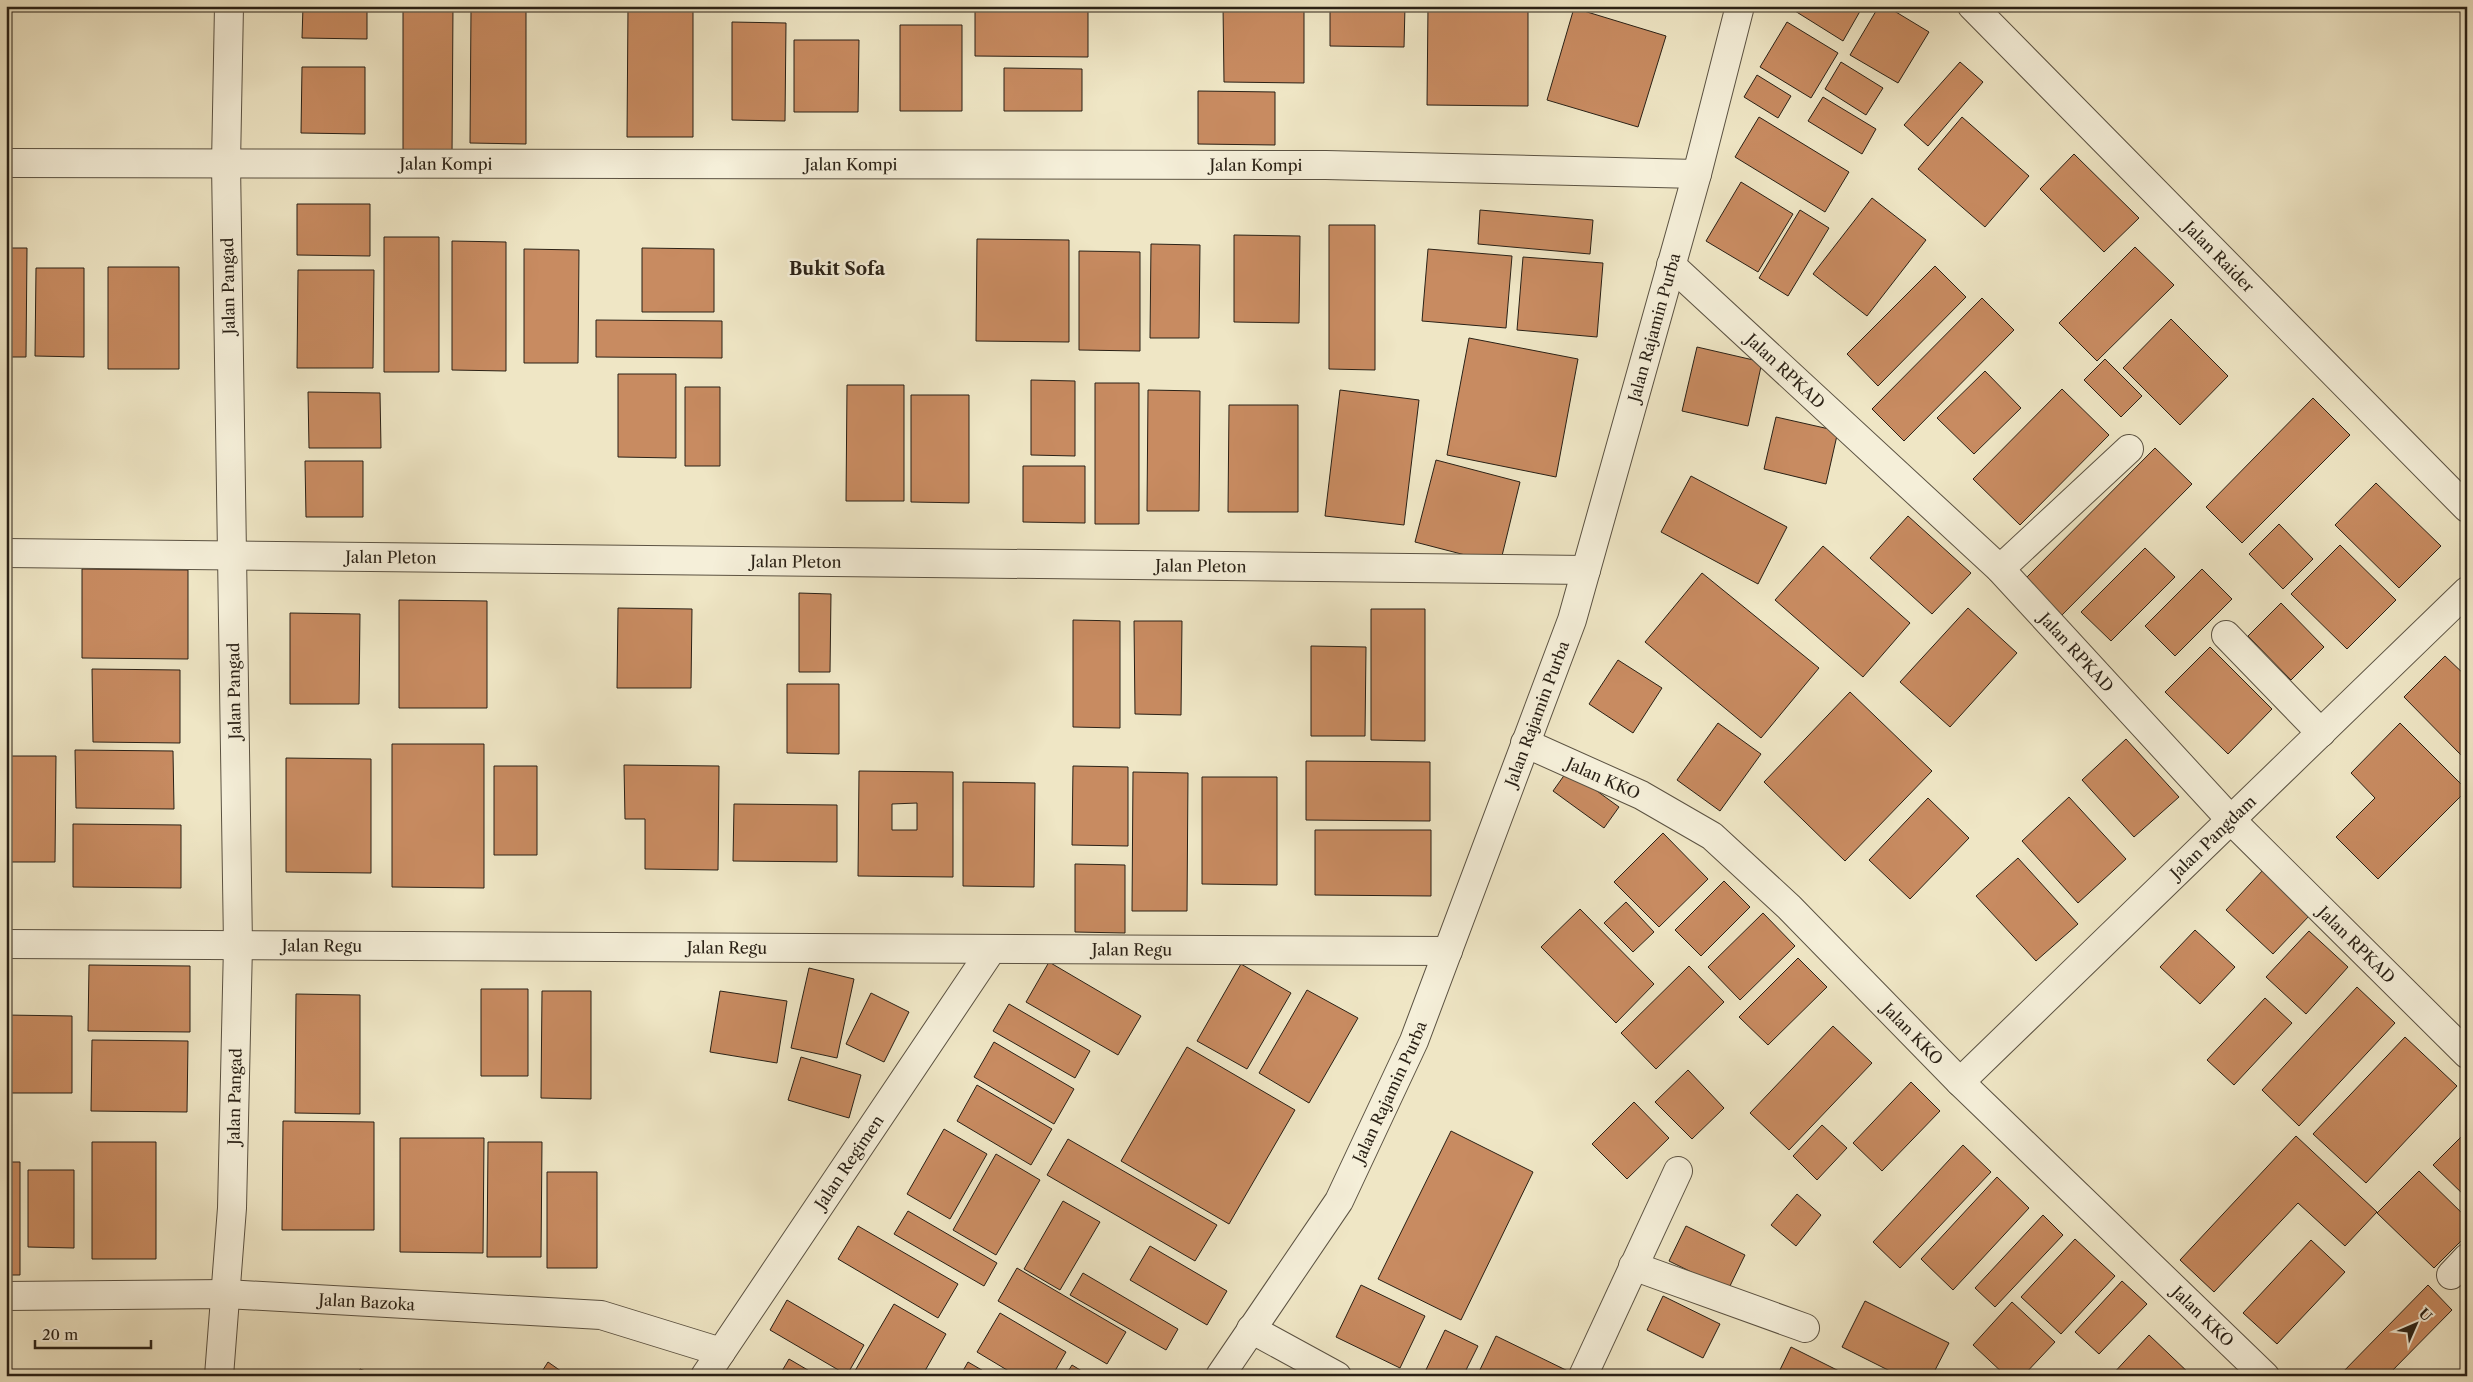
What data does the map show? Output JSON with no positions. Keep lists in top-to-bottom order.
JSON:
{
  "streets": {
    "street": [
      "Jalan Kompi",
      "Jalan Raider",
      "Jalan Pangad",
      "Jalan Rajamin Purba",
      "Jalan RPKAD",
      "Jalan Pleton",
      "Jalan KKO",
      "Jalan Pangdam",
      "Jalan Regu",
      "Jalan Regimen",
      "Jalan Bazoka"
    ]
  },
  "crossings": [
    ["Jalan Kompi", "Jalan Pangad"],
    ["Jalan Kompi", "Jalan Rajamin Purba"],
    ["Jalan Pangad", "Jalan Pleton"],
    ["Jalan Pangad", "Jalan Regu"],
    ["Jalan Pangad", "Jalan Bazoka"],
    ["Jalan Rajamin Purba", "Jalan RPKAD"],
    ["Jalan Rajamin Purba", "Jalan Pleton"],
    ["Jalan Rajamin Purba", "Jalan KKO"],
    ["Jalan Rajamin Purba", "Jalan Regu"],
    ["Jalan RPKAD", "Jalan Pangdam"],
    ["Jalan KKO", "Jalan Pangdam"],
    ["Jalan Regu", "Jalan Regimen"],
    ["Jalan Regimen", "Jalan Bazoka"]
  ],
  "districts": ["Bukit Sofa"],
  "scale_bar": "20 m",
  "north": "top right"
}
